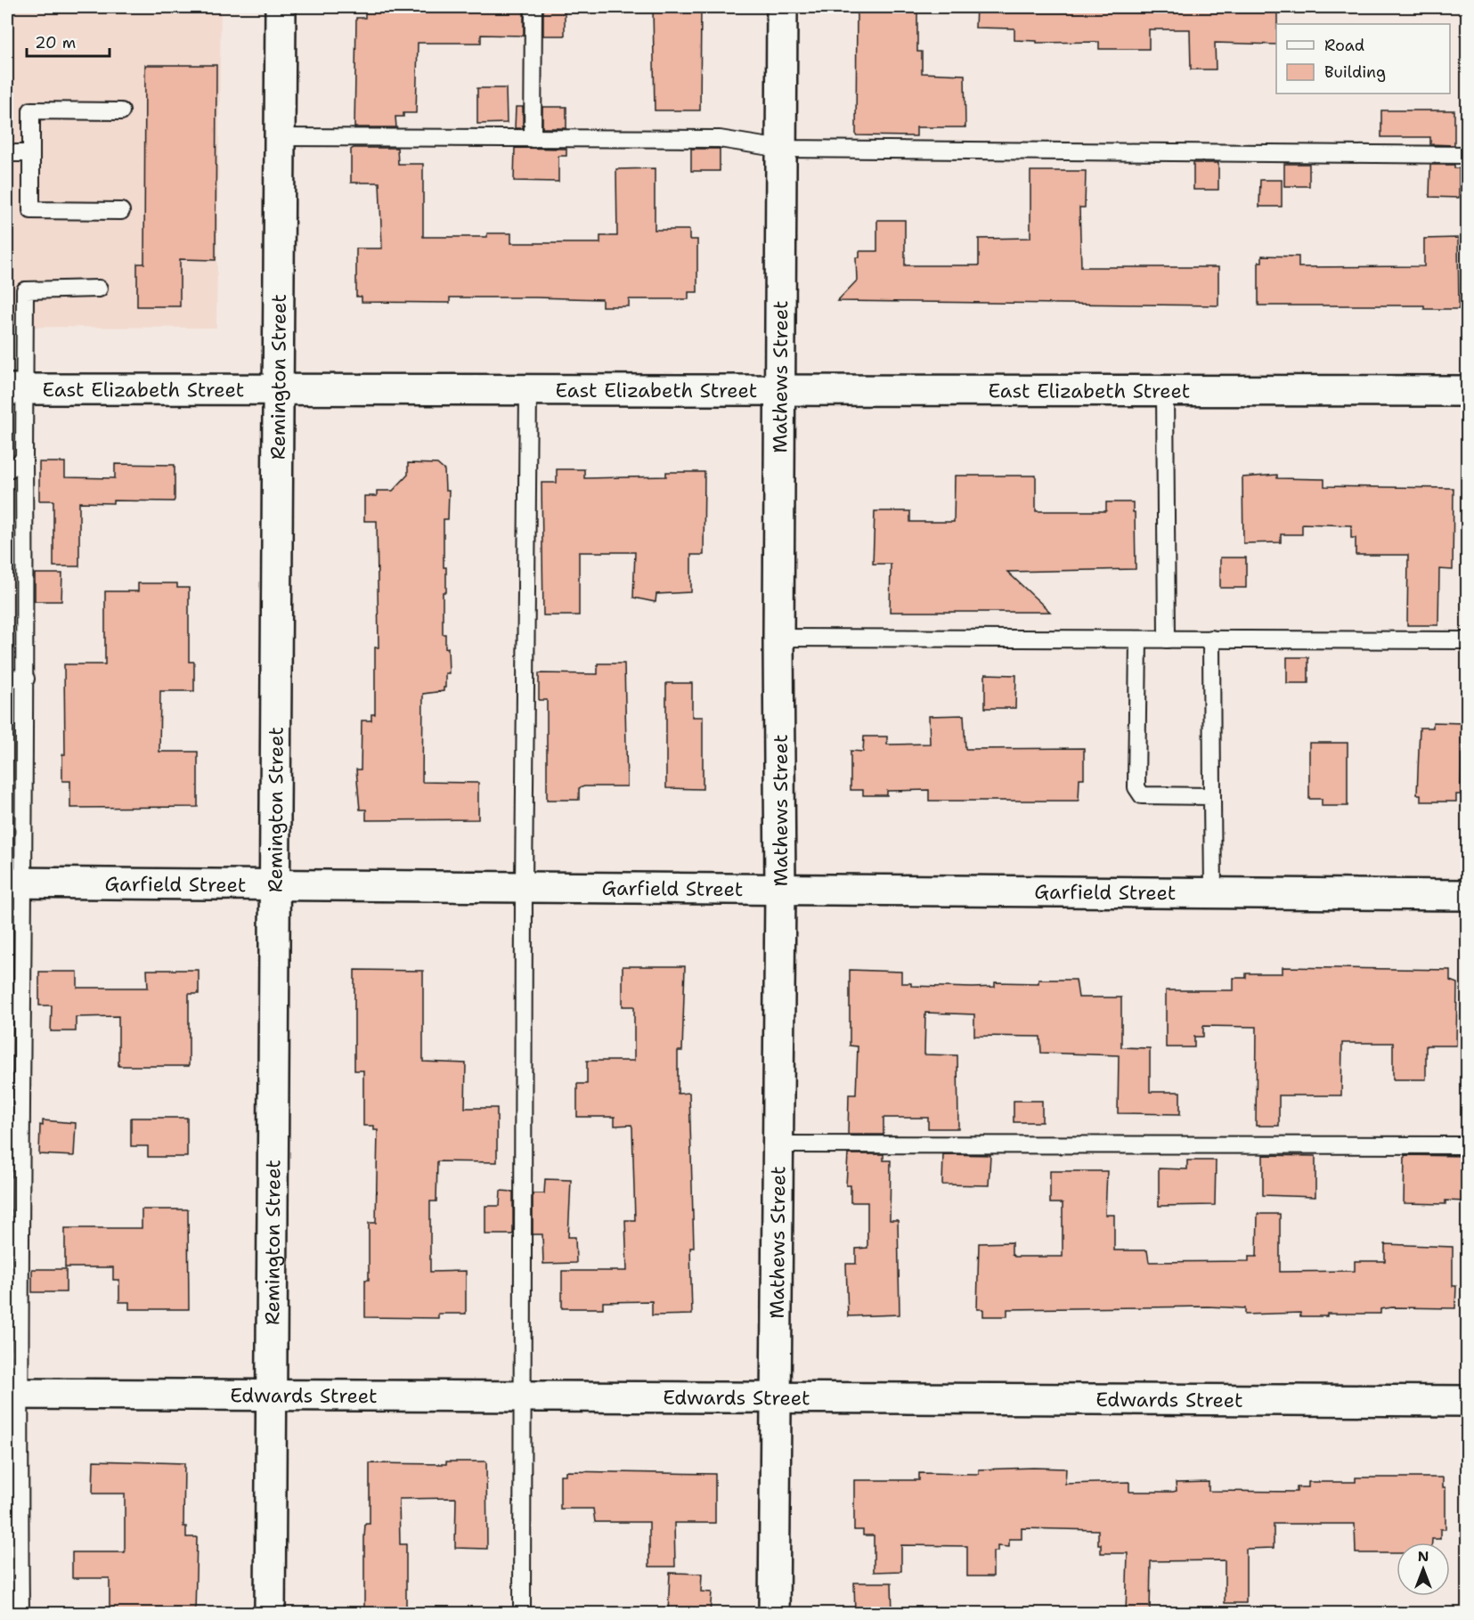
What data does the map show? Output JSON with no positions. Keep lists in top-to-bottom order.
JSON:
{
  "streets": {
    "street": [
      "Remington Street",
      "Mathews Street",
      "East Elizabeth Street",
      "Garfield Street",
      "Edwards Street"
    ]
  },
  "crossings": [
    ["Remington Street", "East Elizabeth Street"],
    ["Remington Street", "Garfield Street"],
    ["Remington Street", "Edwards Street"],
    ["Mathews Street", "East Elizabeth Street"],
    ["Mathews Street", "Garfield Street"],
    ["Mathews Street", "Edwards Street"]
  ],
  "legend": ["Road", "Building"],
  "scale_bar": "20 m",
  "north": "top"
}
